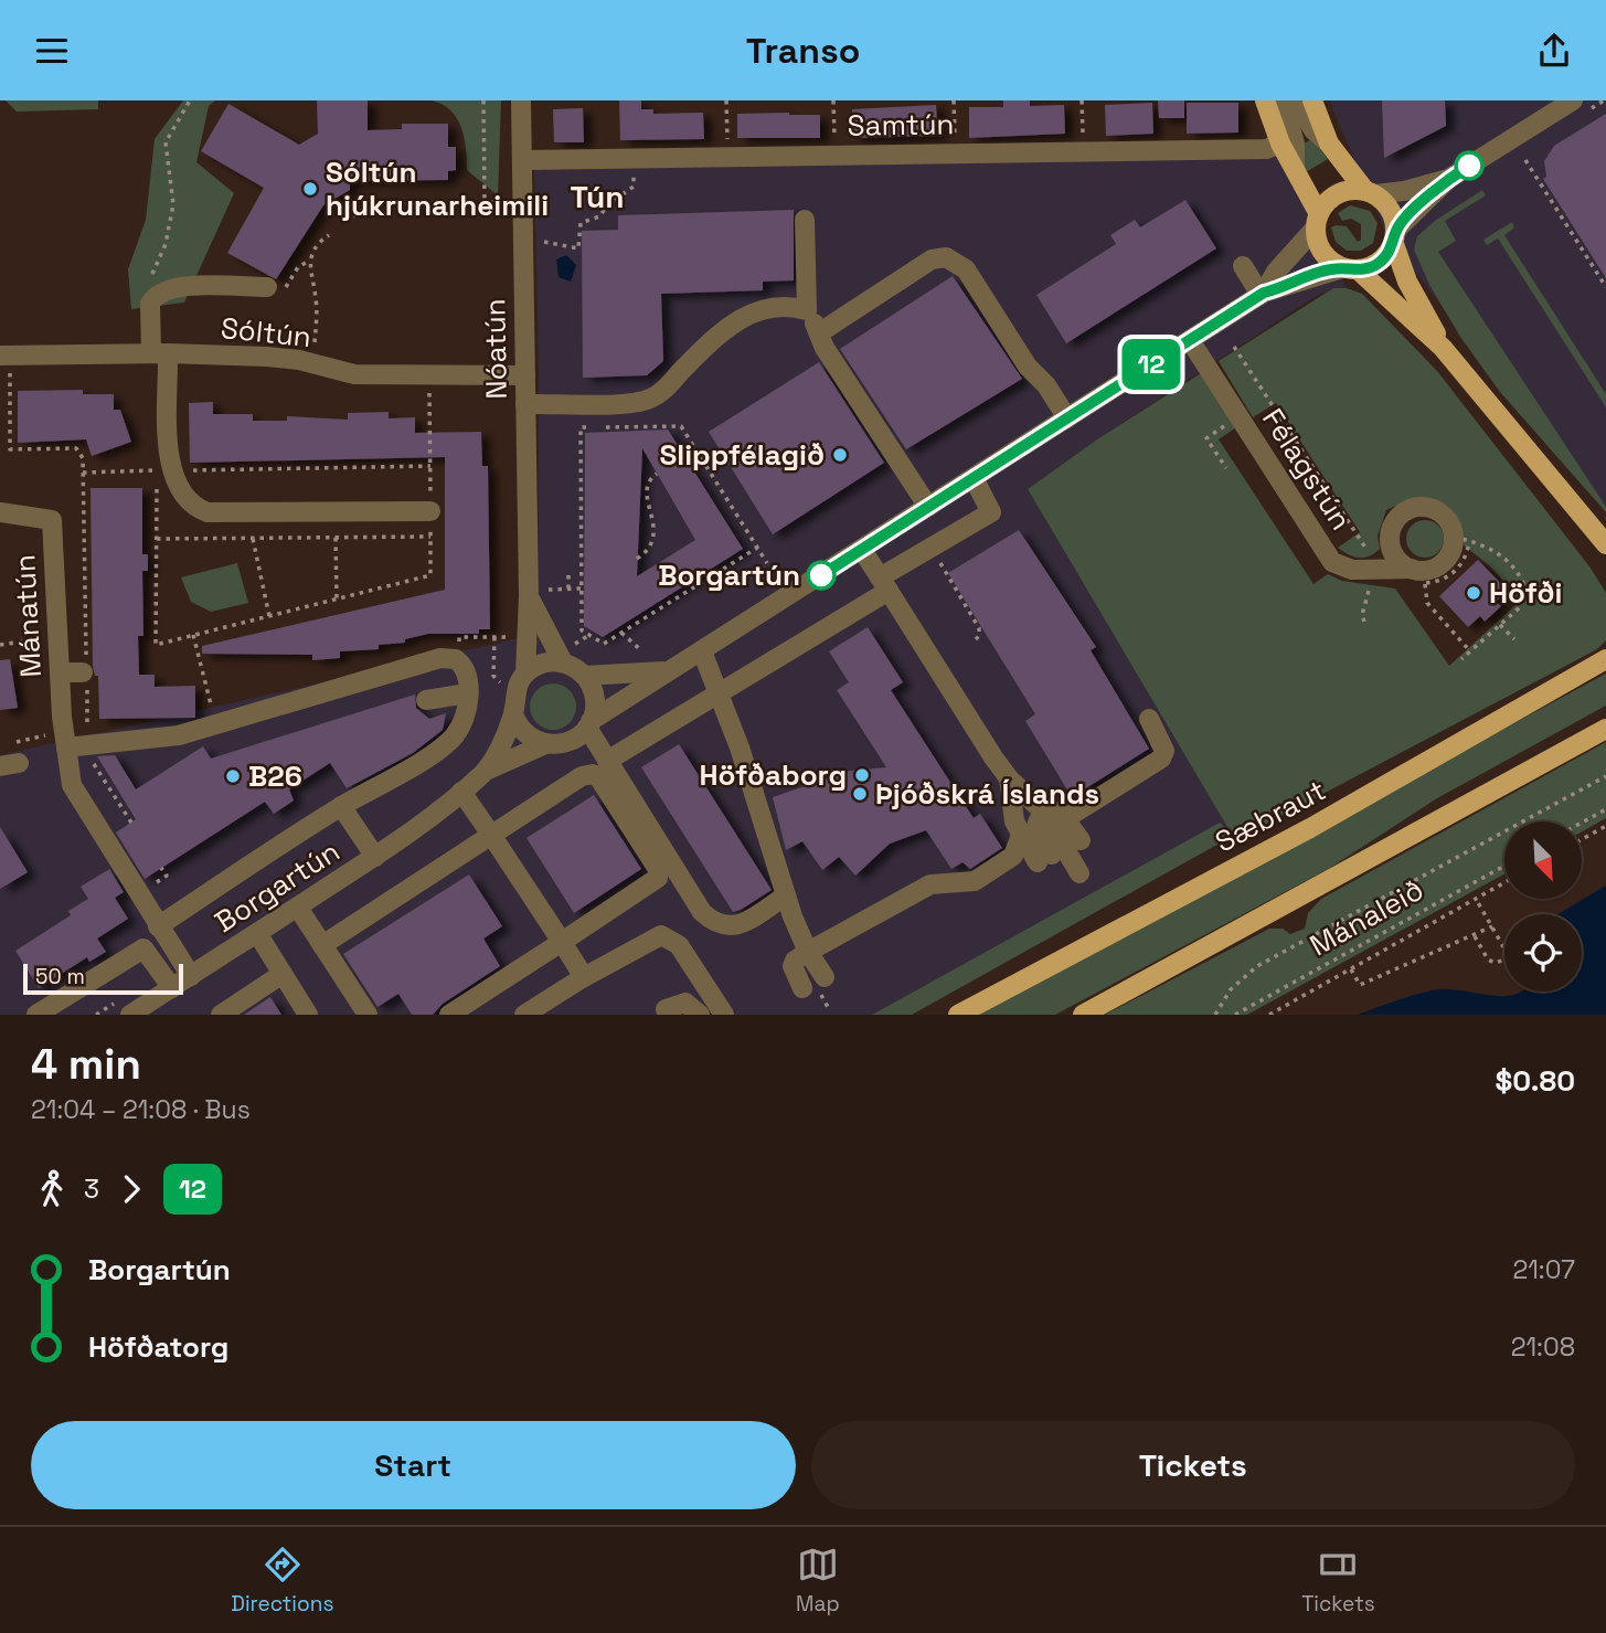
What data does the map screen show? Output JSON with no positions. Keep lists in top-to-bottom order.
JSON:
{
  "streets": {
    "main road": ["Sæbraut", "Borgartún"],
    "street": [
      "Samtún",
      "Sóltún",
      "Nóatún",
      "Félagstún",
      "Mánatún"
    ],
    "path": ["Mánaleið"]
  },
  "crossings": [
    ["Samtún", "Nóatún"],
    ["Sóltún", "Nóatún"],
    ["Nóatún", "Borgartún"],
    ["Félagstún", "Borgartún"],
    ["Mánatún", "Borgartún"]
  ],
  "districts": ["Tún"],
  "places": [
    "Sóltún hjúkrunarheimili",
    "Slippfélagið",
    "Borgartún",
    "Höfði",
    "Höfðaborg",
    "B26",
    "Þjóðskrá Íslands"
  ],
  "lines": ["bus line 12"],
  "scale_bar": "50 m",
  "north": "bottom right",
  "page": {
    "header": "Transo",
    "on_map": "12",
    "scale": "50 m",
    "heading": ["4 min", "21:04 – 21:08 · Bus", "$0.80"],
    "legs": ["3", "12"],
    "list": [
      {
        "name": "Borgartún",
        "value": "21:07"
      },
      {
        "name": "Höfðatorg",
        "value": "21:08"
      }
    ],
    "buttons": ["Start", "Tickets"],
    "tabs": ["Directions", "Map", "Tickets"]
  }
}
